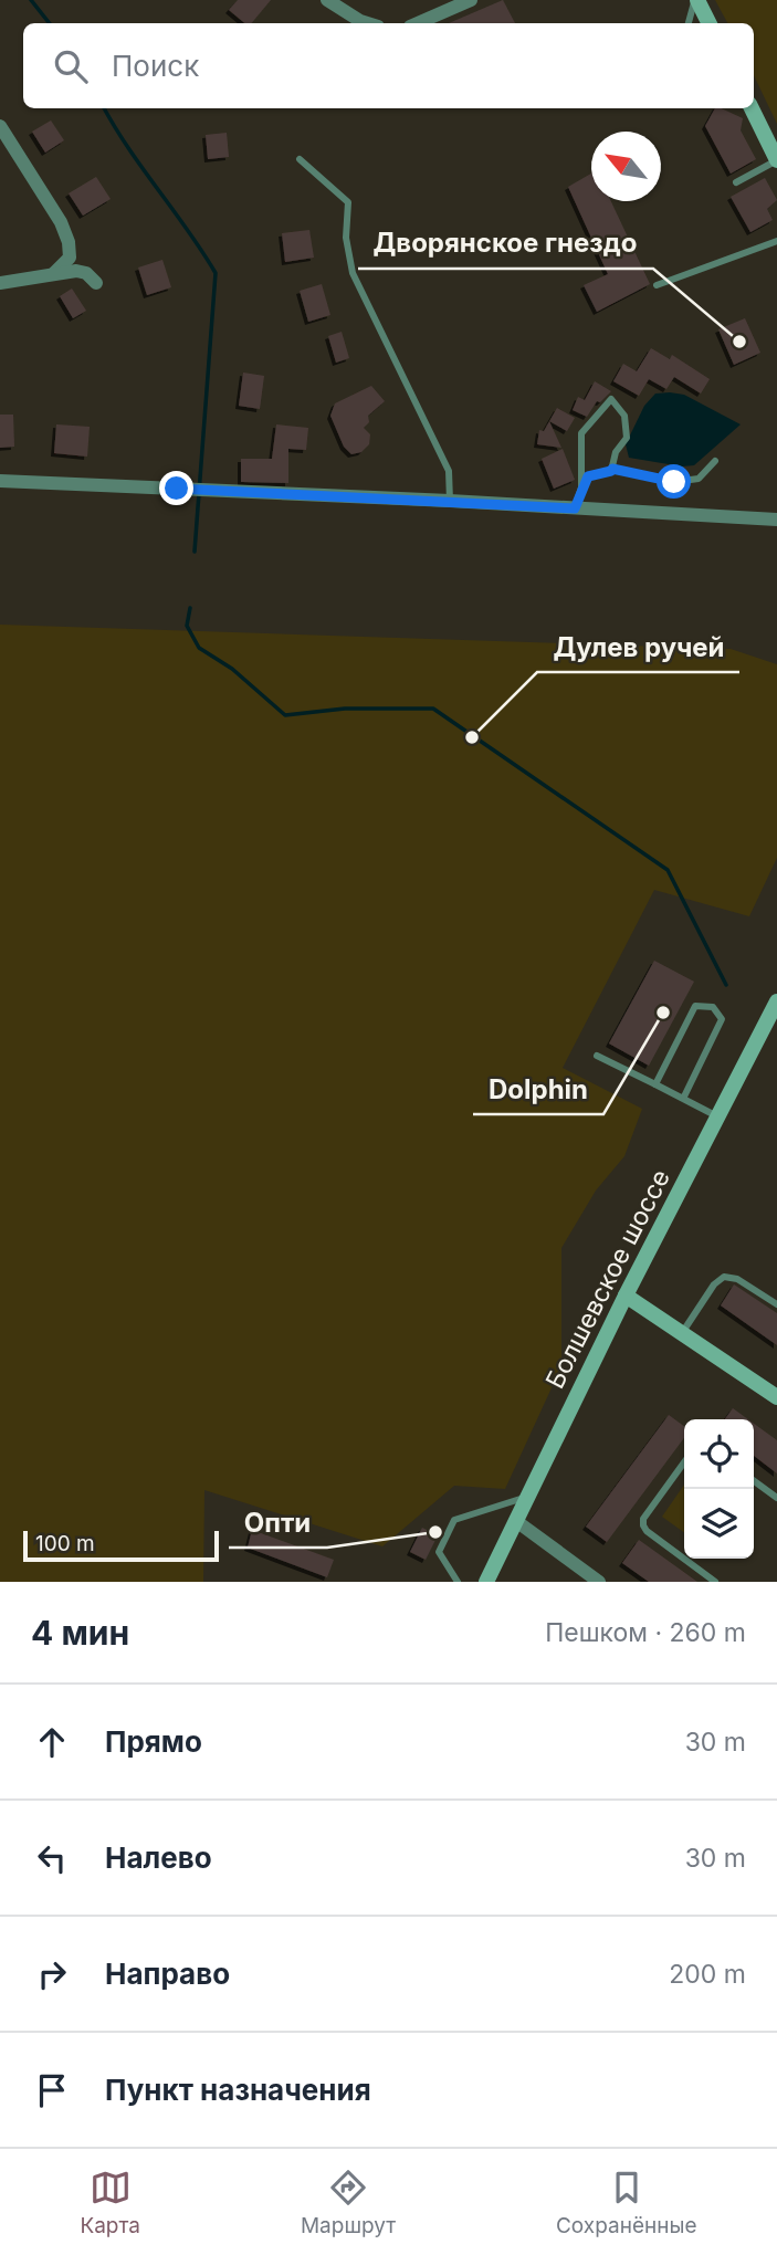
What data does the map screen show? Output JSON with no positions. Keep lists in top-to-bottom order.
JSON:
{
  "streets": {
    "main road": ["Болшевское шоссе"]
  },
  "places": [
    "Дворянское гнездо",
    "Дулев ручей",
    "Dolphin",
    "Опти"
  ],
  "scale_bar": "100 m",
  "north": "top left",
  "page": {
    "search": "Поиск",
    "scale": "100 m",
    "heading": ["4 мин", "Пешком · 260 m"],
    "list": [
      ["Прямо", "30 m"],
      ["Налево", "30 m"],
      ["Направо", "200 m"],
      "Пункт назначения"
    ],
    "nav": ["Карта", "Маршрут", "Сохранённые"]
  }
}
